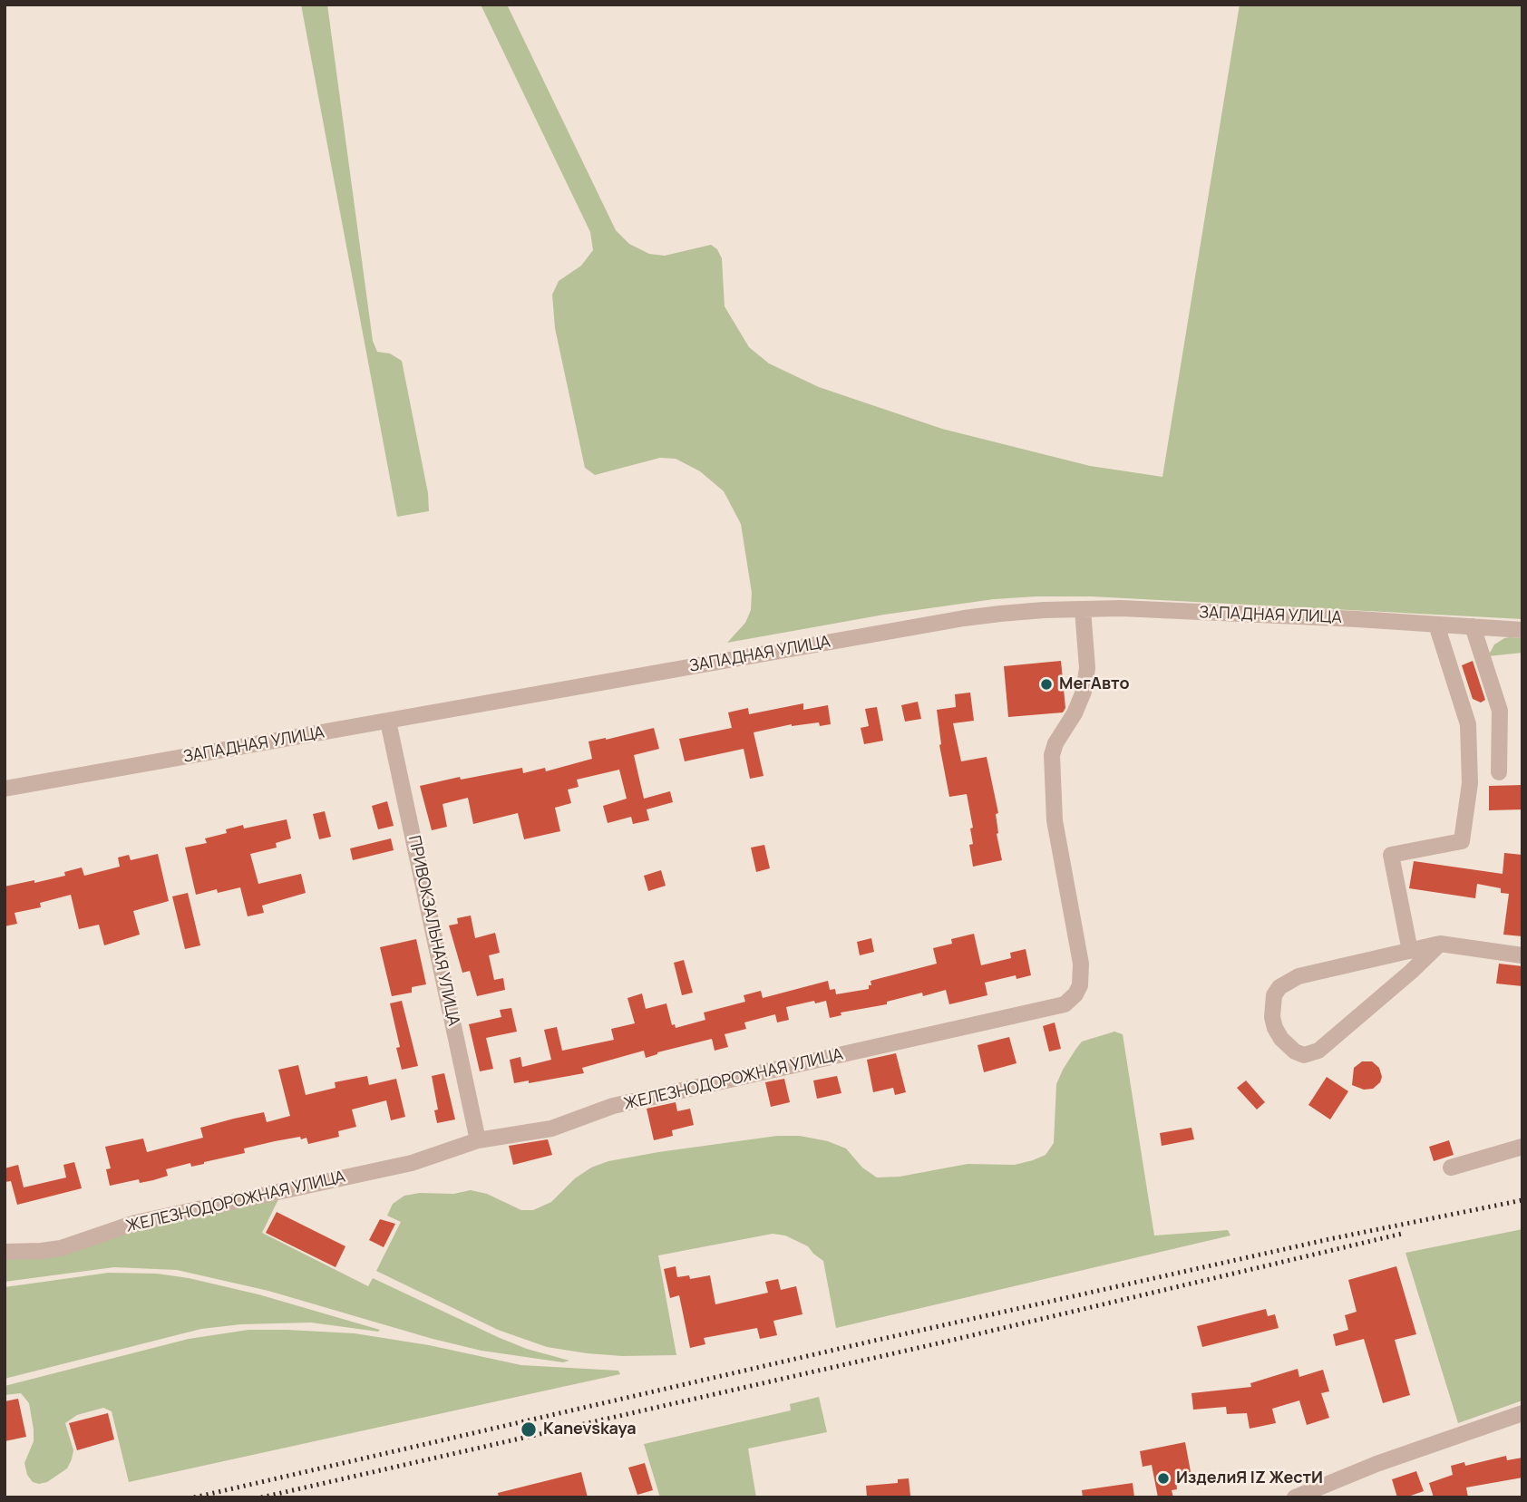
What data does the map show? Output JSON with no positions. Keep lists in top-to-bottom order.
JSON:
{
  "streets": {
    "street": ["ЗАПАДНАЯ УЛИЦА", "ПРИВОКЗАЛЬНАЯ УЛИЦА", "ЖЕЛЕЗНОДОРОЖНАЯ УЛИЦА"]
  },
  "crossings": [
    ["ЗАПАДНАЯ УЛИЦА", "ПРИВОКЗАЛЬНАЯ УЛИЦА"],
    ["ЗАПАДНАЯ УЛИЦА", "ЖЕЛЕЗНОДОРОЖНАЯ УЛИЦА"],
    ["ПРИВОКЗАЛЬНАЯ УЛИЦА", "ЖЕЛЕЗНОДОРОЖНАЯ УЛИЦА"]
  ],
  "places": ["МегАвто", "Kanevskaya", "ИзделиЯ IZ ЖестИ"]
}
